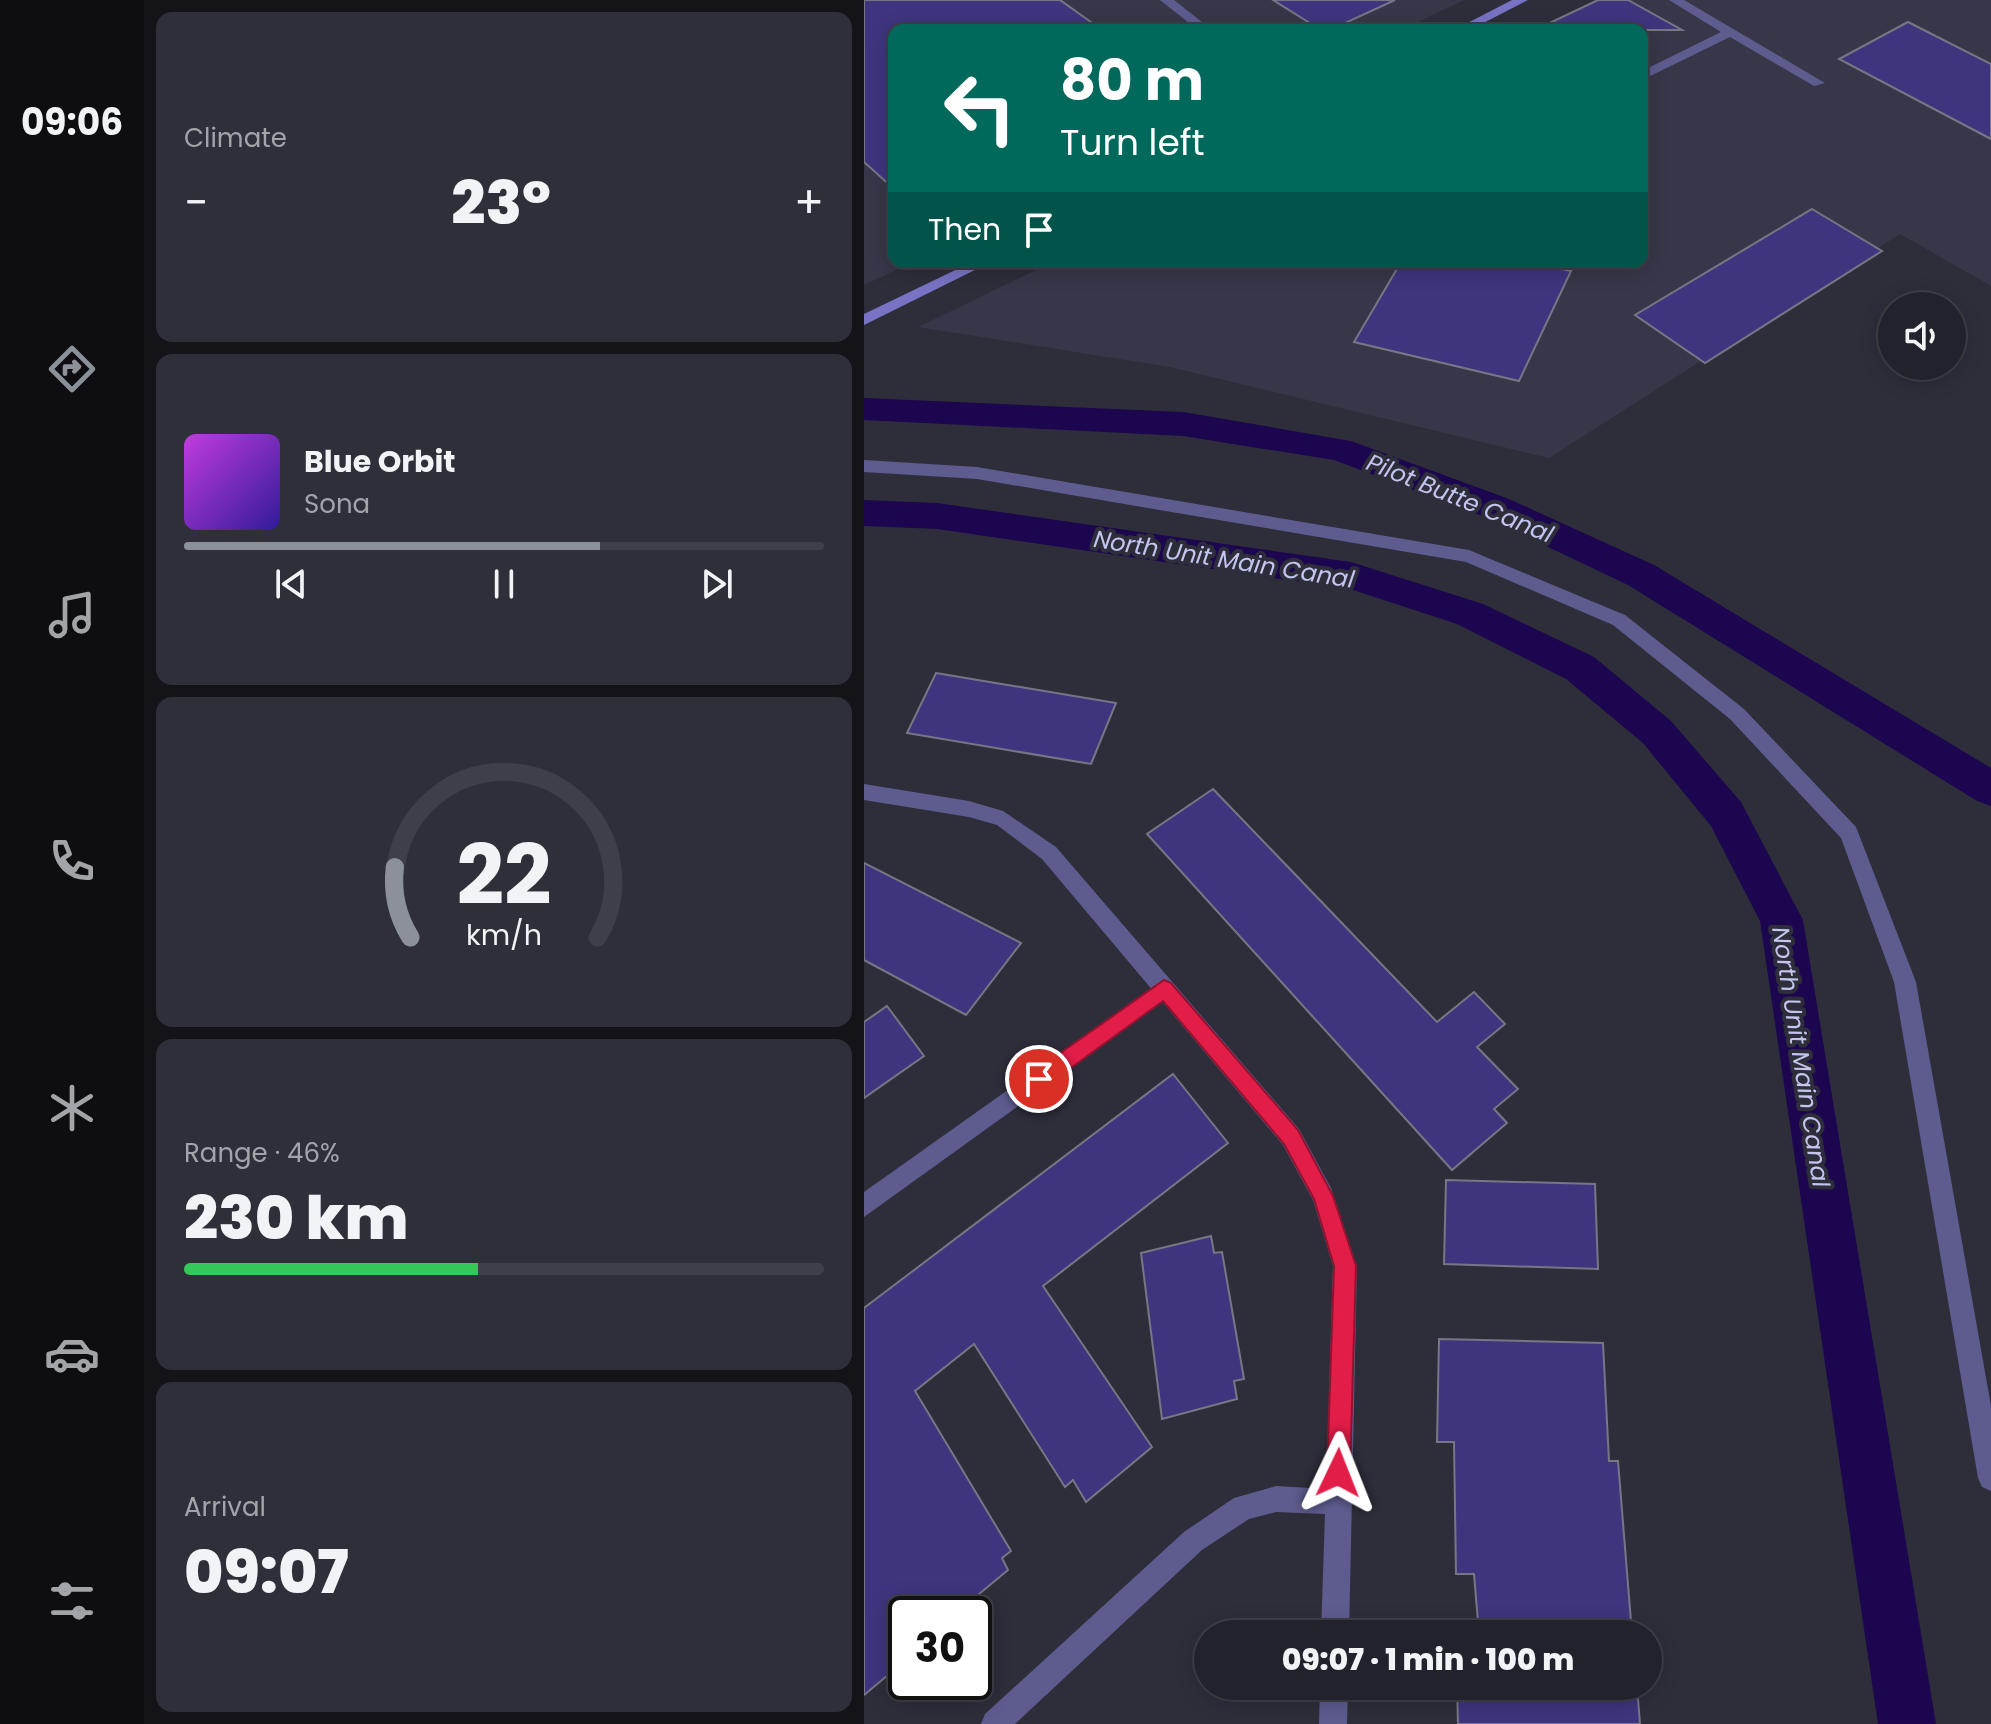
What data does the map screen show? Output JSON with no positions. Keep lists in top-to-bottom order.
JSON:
{
  "water": ["Pilot Butte Canal", "North Unit Main Canal"],
  "page": {
    "tabs": "09:06",
    "tile": [
      "Climate",
      ["Range · 46%", "230 km"],
      ["Arrival", "09:07"]
    ],
    "turn": ["80 m", "Turn left"],
    "heat": ["−", "23°", "+"],
    "then": "Then",
    "song": ["Blue Orbit", "Sona"],
    "limit": "30",
    "trip": "09:07 · 1 min · 100 m",
    "gauge": ["22", "km/h"]
  }
}
